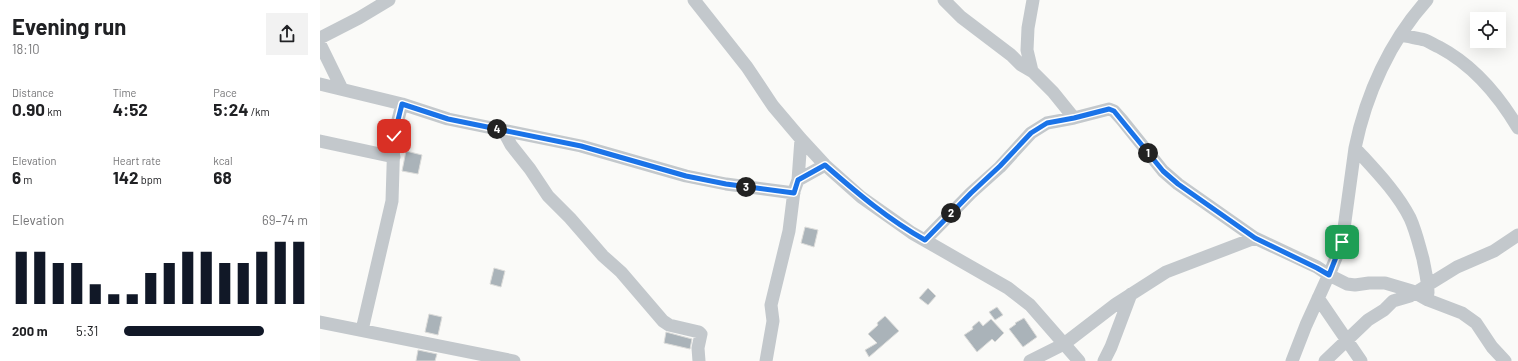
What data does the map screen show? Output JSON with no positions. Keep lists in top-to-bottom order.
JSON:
{
  "page": {
    "heading": ["Evening run", "18:10"],
    "stats": [
      ["Distance", "0.90 km"],
      ["Time", "4:52"],
      ["Pace", "5:24 /km"],
      ["Elevation", "6 m"],
      ["Heart rate", "142 bpm"],
      ["kcal", "68"]
    ],
    "pins": [
      "4",
      "1",
      "3",
      "2"
    ],
    "chart": ["Elevation", "69–74 m"],
    "list": [
      {
        "name": "200 m",
        "note": "5:31"
      }
    ]
  }
}
